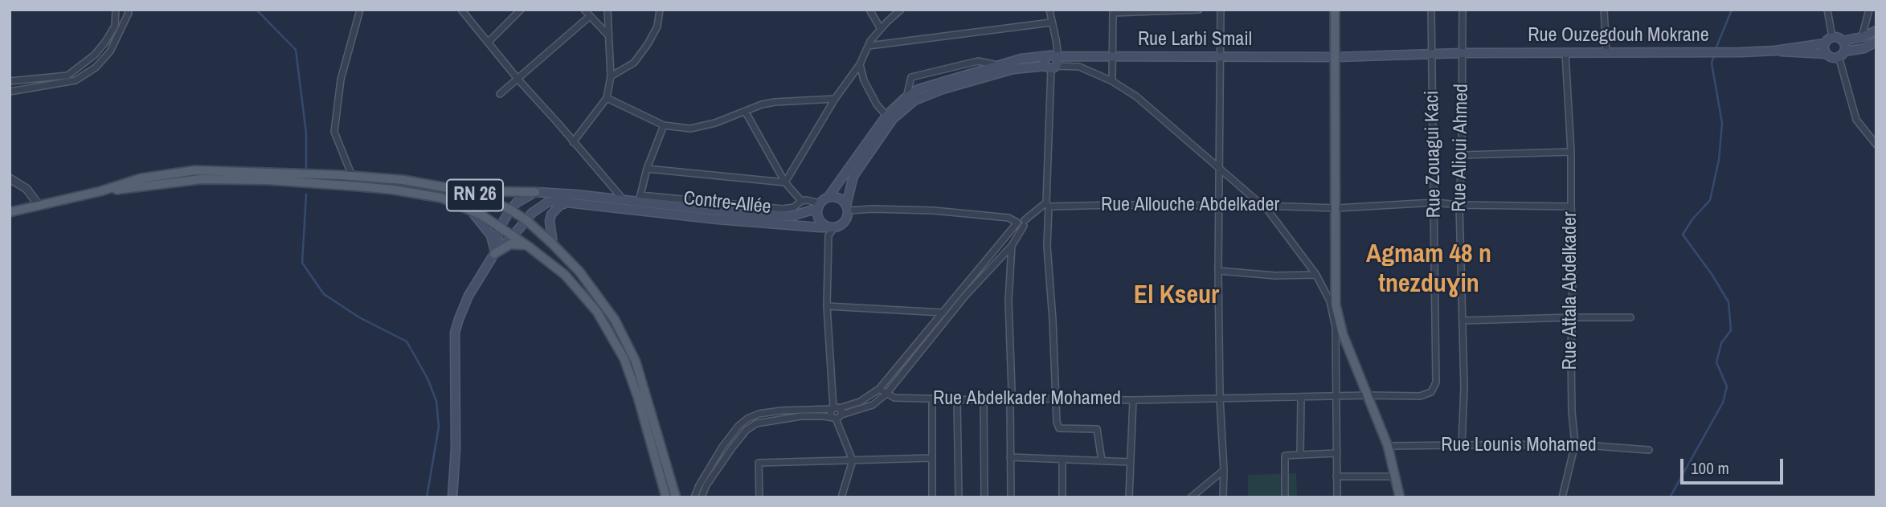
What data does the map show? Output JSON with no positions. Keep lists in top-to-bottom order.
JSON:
{
  "streets": {
    "main road": ["Rue Ouzegdouh Mokrane", "Rue Larbi Smail", "RN 26"],
    "street": [
      "Rue Alioui Ahmed",
      "Rue Zouagui Kaci",
      "Contre-Allée",
      "Rue Allouche Abdelkader",
      "Rue Attala Abdelkader",
      "Rue Abdelkader Mohamed",
      "Rue Lounis Mohamed"
    ]
  },
  "crossings": [
    ["Rue Ouzegdouh Mokrane", "Rue Larbi Smail"],
    ["Rue Ouzegdouh Mokrane", "Rue Alioui Ahmed"],
    ["Rue Ouzegdouh Mokrane", "Rue Zouagui Kaci"],
    ["Rue Ouzegdouh Mokrane", "Rue Attala Abdelkader"],
    ["Rue Larbi Smail", "Rue Zouagui Kaci"],
    ["Rue Alioui Ahmed", "Rue Allouche Abdelkader"],
    ["Rue Alioui Ahmed", "Rue Lounis Mohamed"],
    ["Rue Zouagui Kaci", "Rue Allouche Abdelkader"],
    ["Rue Zouagui Kaci", "Rue Abdelkader Mohamed"],
    ["Rue Allouche Abdelkader", "Rue Attala Abdelkader"],
    ["Rue Attala Abdelkader", "Rue Lounis Mohamed"]
  ],
  "districts": ["Agmam 48 n tnezduɣin", "El Kseur"],
  "scale_bar": "100 m"
}
